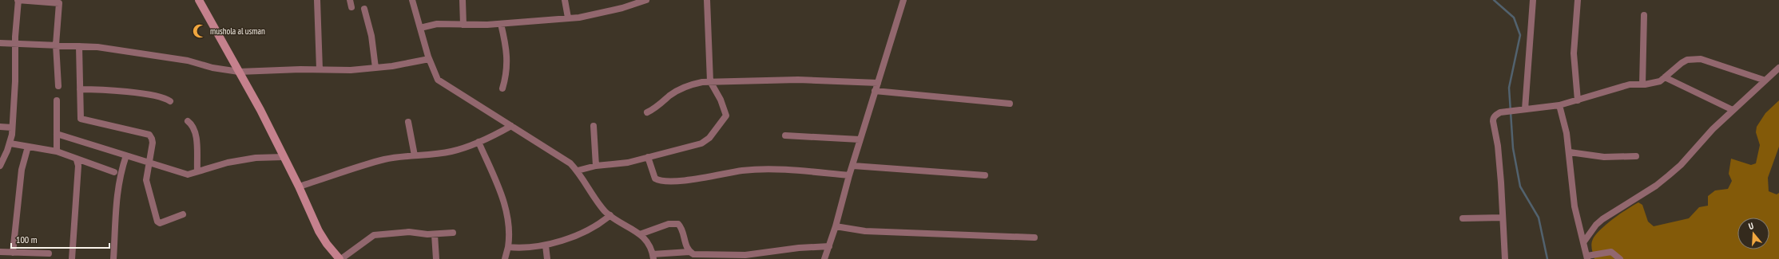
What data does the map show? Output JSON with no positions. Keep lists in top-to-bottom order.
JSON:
{
  "places": {
    "mosque": ["mushola al usman"]
  },
  "scale_bar": "100 m",
  "north": "top"
}
